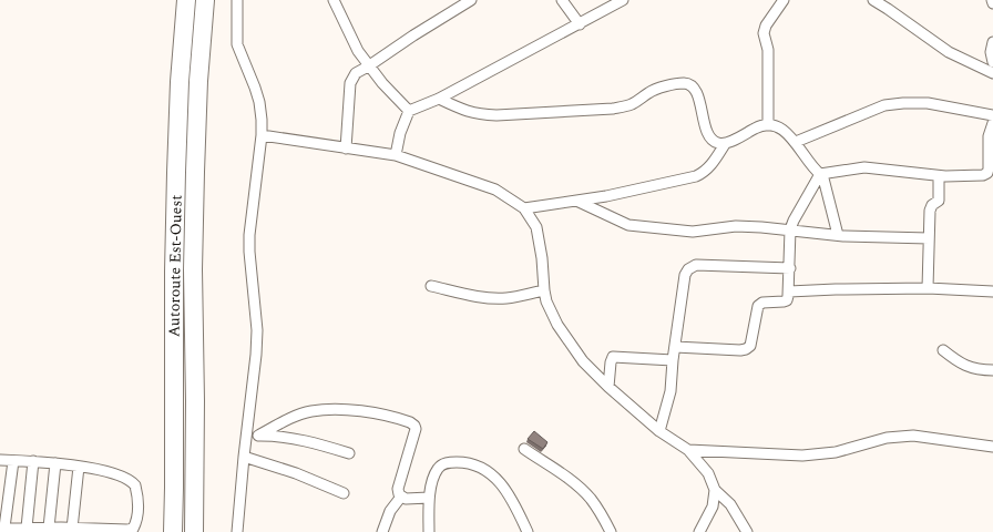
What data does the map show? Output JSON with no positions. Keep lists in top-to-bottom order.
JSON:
{
  "streets": {
    "highway": ["Autoroute Est-Ouest"]
  }
}
